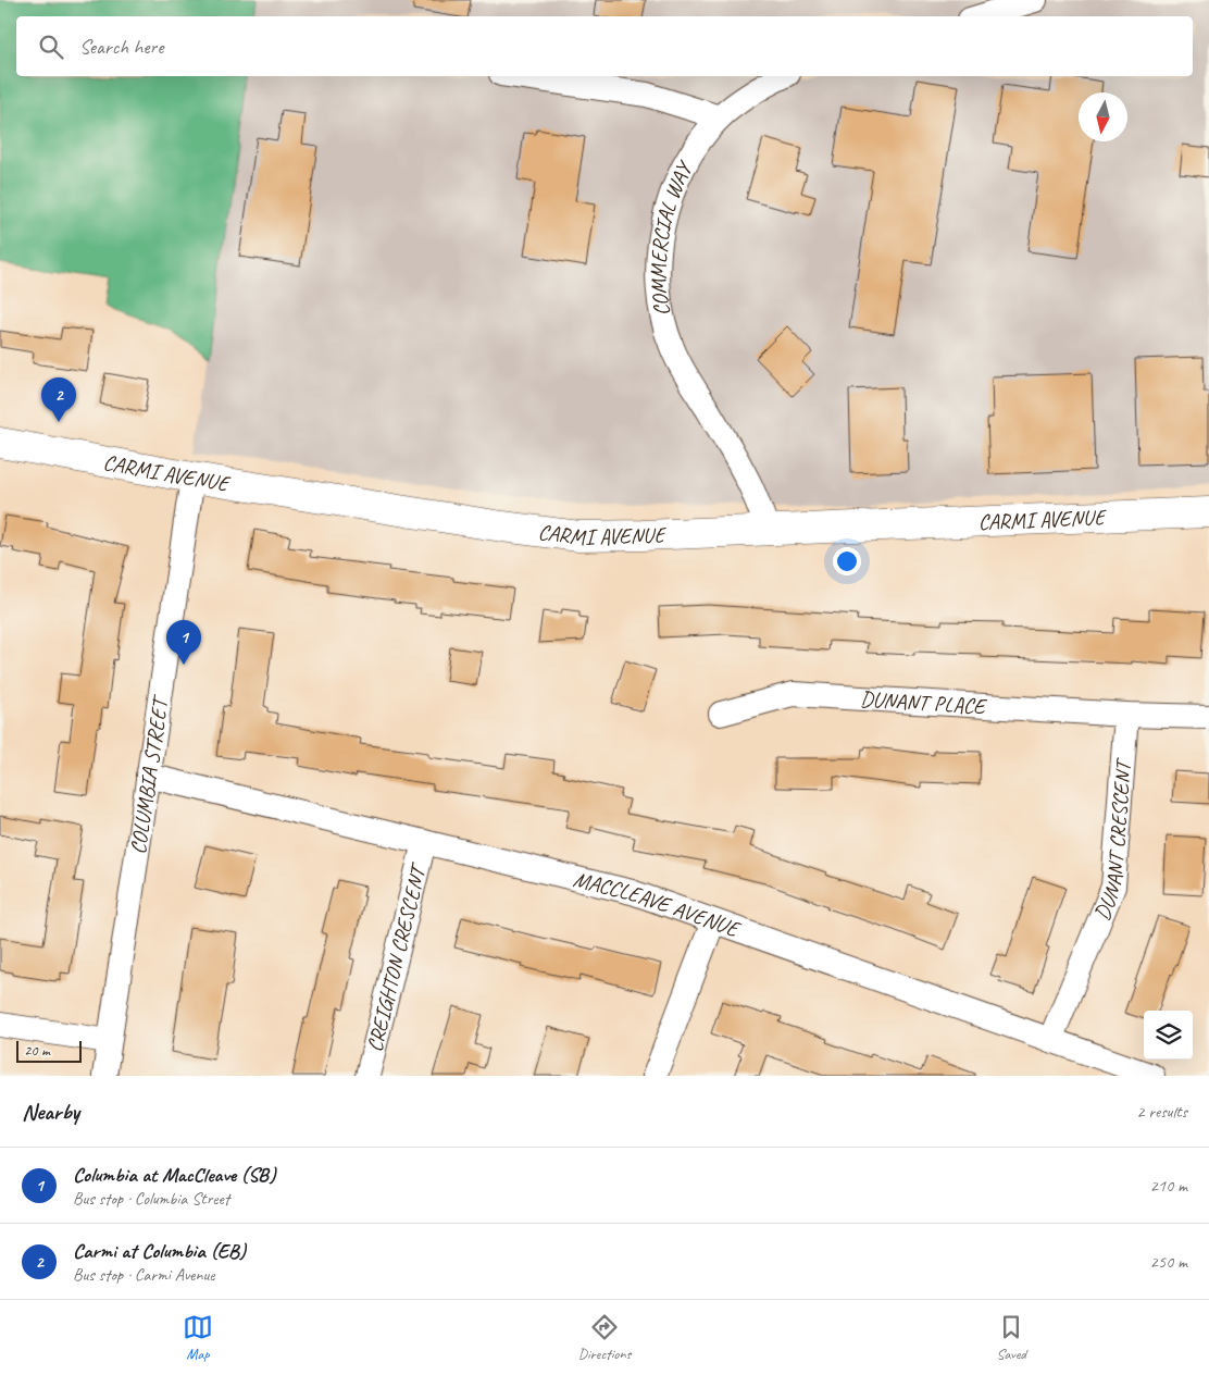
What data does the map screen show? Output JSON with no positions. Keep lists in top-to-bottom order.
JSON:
{
  "streets": {
    "street": [
      "COMMERCIAL WAY",
      "CARMI AVENUE",
      "DUNANT PLACE",
      "COLUMBIA STREET",
      "DUNANT CRESCENT",
      "MACCLEAVE AVENUE",
      "CREIGHTON CRESCENT"
    ]
  },
  "crossings": [
    ["COMMERCIAL WAY", "CARMI AVENUE"],
    ["CARMI AVENUE", "COLUMBIA STREET"],
    ["DUNANT PLACE", "DUNANT CRESCENT"],
    ["COLUMBIA STREET", "MACCLEAVE AVENUE"],
    ["DUNANT CRESCENT", "MACCLEAVE AVENUE"],
    ["MACCLEAVE AVENUE", "CREIGHTON CRESCENT"]
  ],
  "scale_bar": "20 m",
  "north": "bottom",
  "page": {
    "search": "Search here",
    "pins": ["2", "1"],
    "scale": "20 m",
    "heading": ["Nearby", "2 results"],
    "list": [
      {
        "mark": "1",
        "name": "Columbia at MacCleave (SB)",
        "note": "Bus stop · Columbia Street",
        "value": "210 m"
      },
      {
        "mark": "2",
        "name": "Carmi at Columbia (EB)",
        "note": "Bus stop · Carmi Avenue",
        "value": "250 m"
      }
    ],
    "nav": ["Map", "Directions", "Saved"]
  }
}
